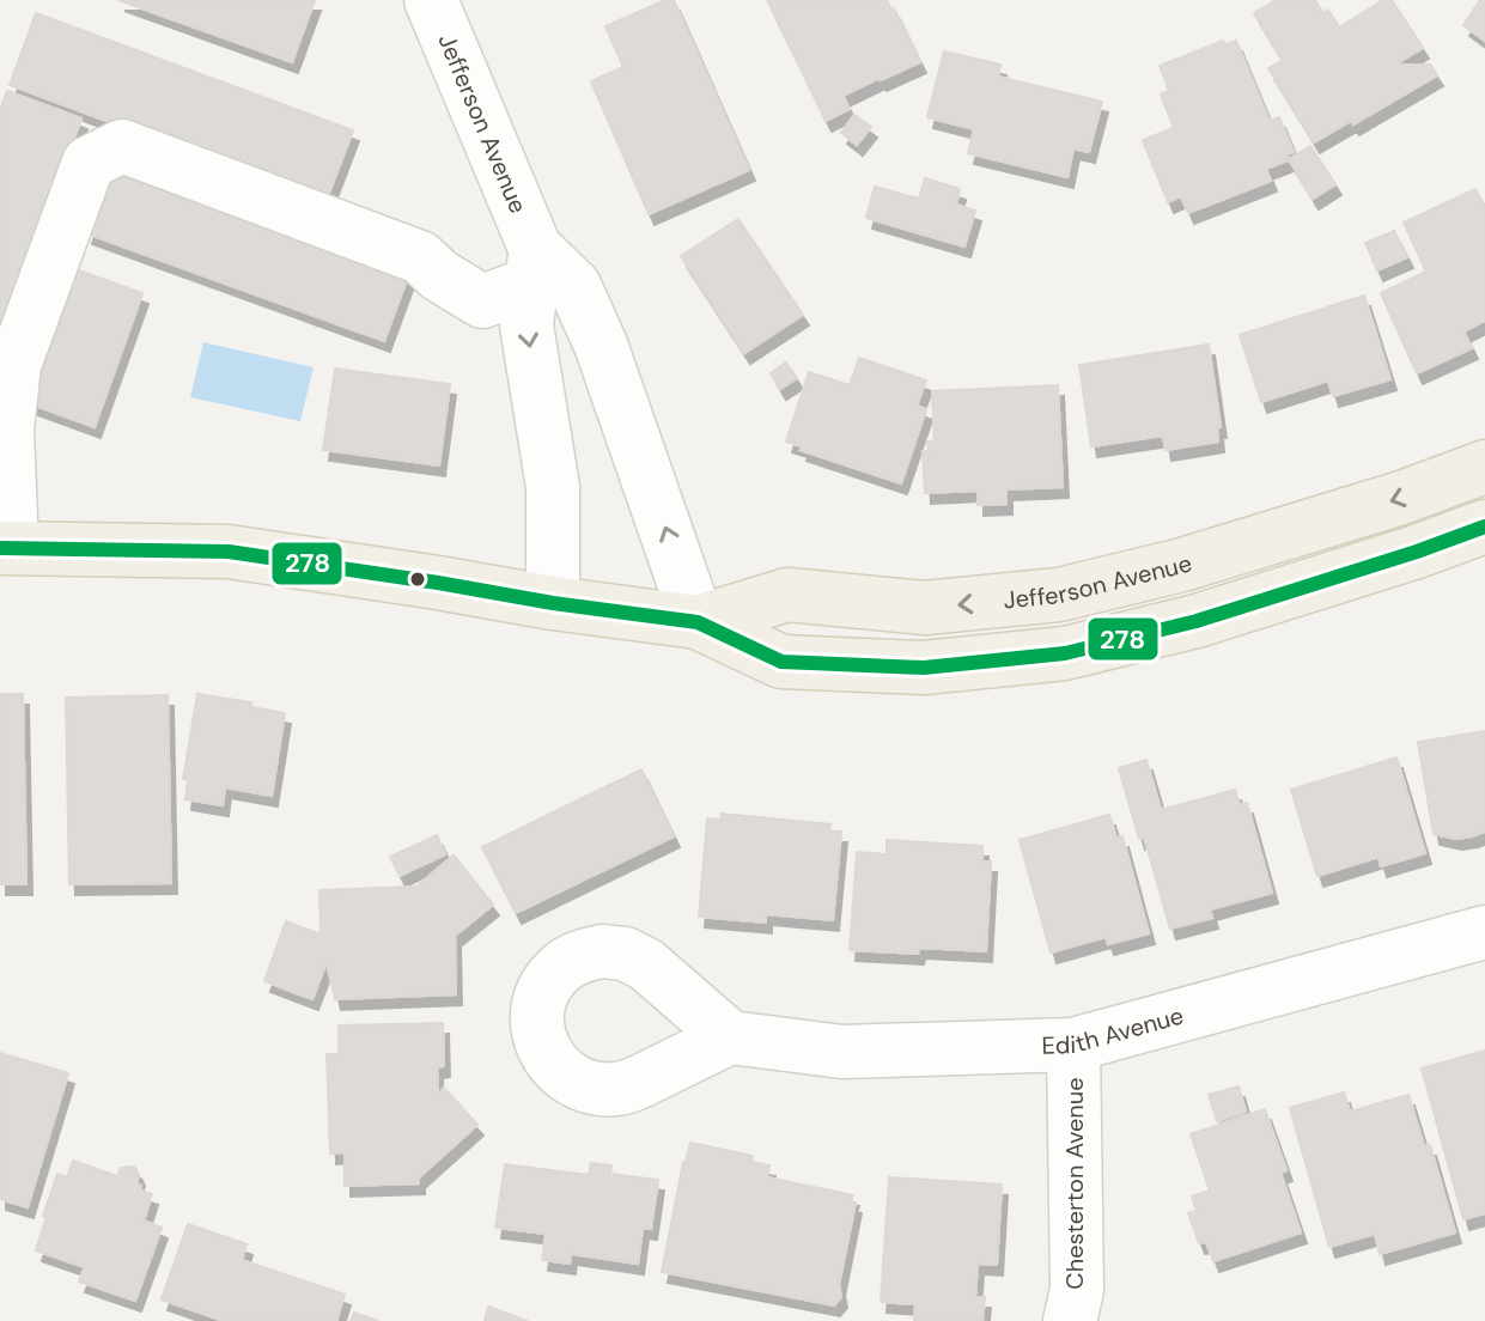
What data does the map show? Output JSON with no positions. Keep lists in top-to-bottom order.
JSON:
{
  "streets": {
    "main road": ["Jefferson Avenue"],
    "street": ["Edith Avenue", "Chesterton Avenue"]
  },
  "crossings": [
    ["Edith Avenue", "Chesterton Avenue"]
  ],
  "lines": ["transit line 278"]
}
